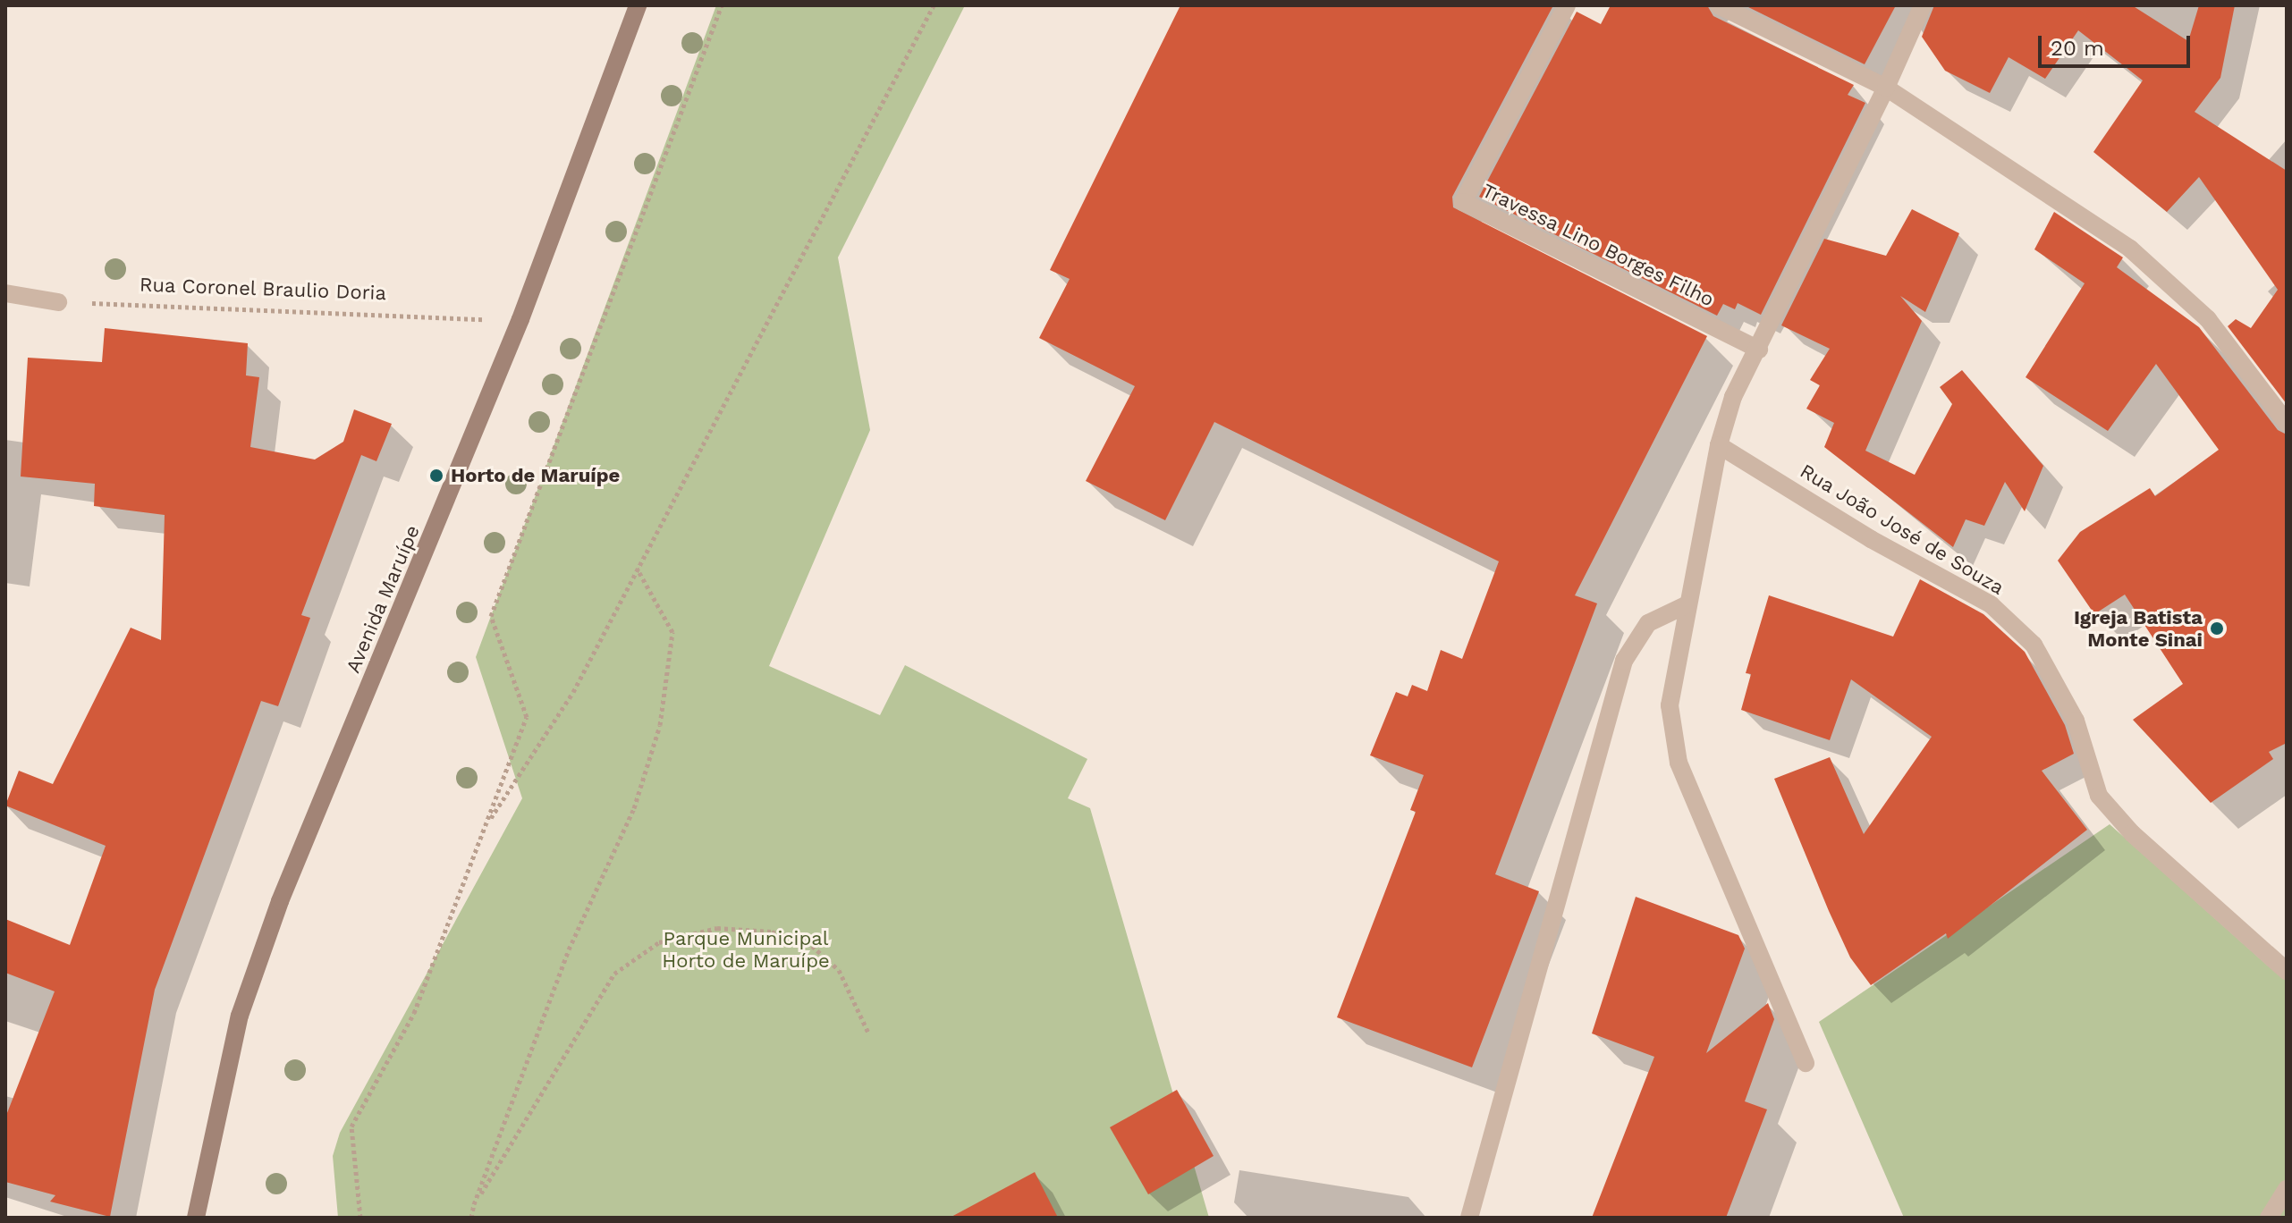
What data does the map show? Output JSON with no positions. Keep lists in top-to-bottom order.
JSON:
{
  "streets": {
    "main road": ["Avenida Maruípe"],
    "street": ["Travessa Lino Borges Filho", "Rua João José de Souza"],
    "path": ["Rua Coronel Braulio Doria"]
  },
  "crossings": [
    ["Rua Coronel Braulio Doria", "Avenida Maruípe"]
  ],
  "parks": ["Parque Municipal Horto de Maruípe"],
  "places": ["Horto de Maruípe", "Igreja Batista Monte Sinai"],
  "scale_bar": "20 m"
}
